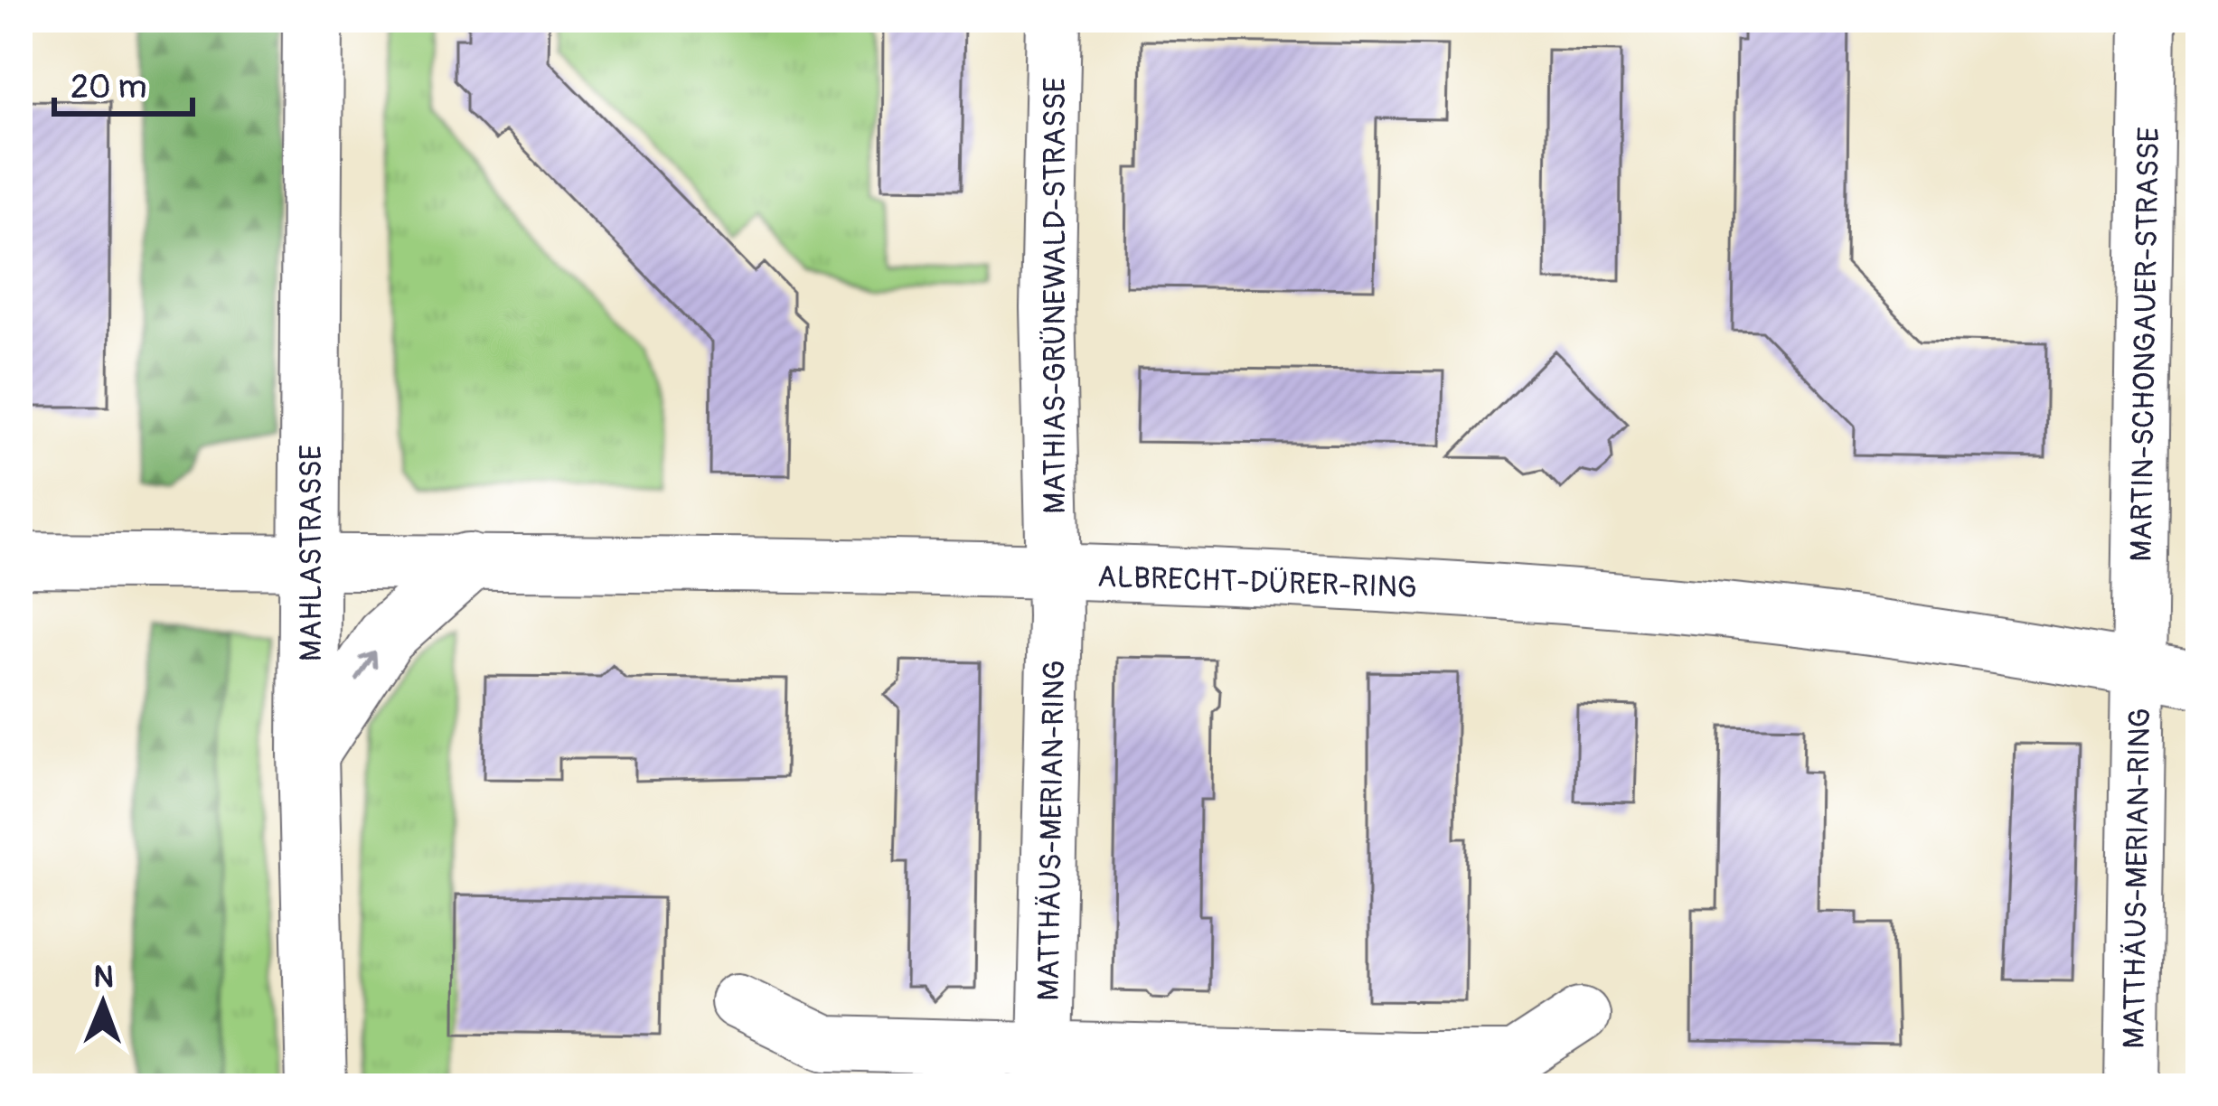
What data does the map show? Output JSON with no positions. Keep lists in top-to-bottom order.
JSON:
{
  "streets": {
    "street": [
      "MATHIAS-GRÜNEWALD-STRASSE",
      "MARTIN-SCHONGAUER-STRASSE",
      "MAHLASTRASSE",
      "ALBRECHT-DÜRER-RING",
      "MATTHÄUS-MERIAN-RING"
    ]
  },
  "crossings": [
    ["MATHIAS-GRÜNEWALD-STRASSE", "ALBRECHT-DÜRER-RING"],
    ["MATHIAS-GRÜNEWALD-STRASSE", "MATTHÄUS-MERIAN-RING"],
    ["MARTIN-SCHONGAUER-STRASSE", "ALBRECHT-DÜRER-RING"],
    ["MARTIN-SCHONGAUER-STRASSE", "MATTHÄUS-MERIAN-RING"],
    ["MAHLASTRASSE", "ALBRECHT-DÜRER-RING"],
    ["ALBRECHT-DÜRER-RING", "MATTHÄUS-MERIAN-RING"]
  ],
  "scale_bar": "20 m",
  "north": "top"
}
